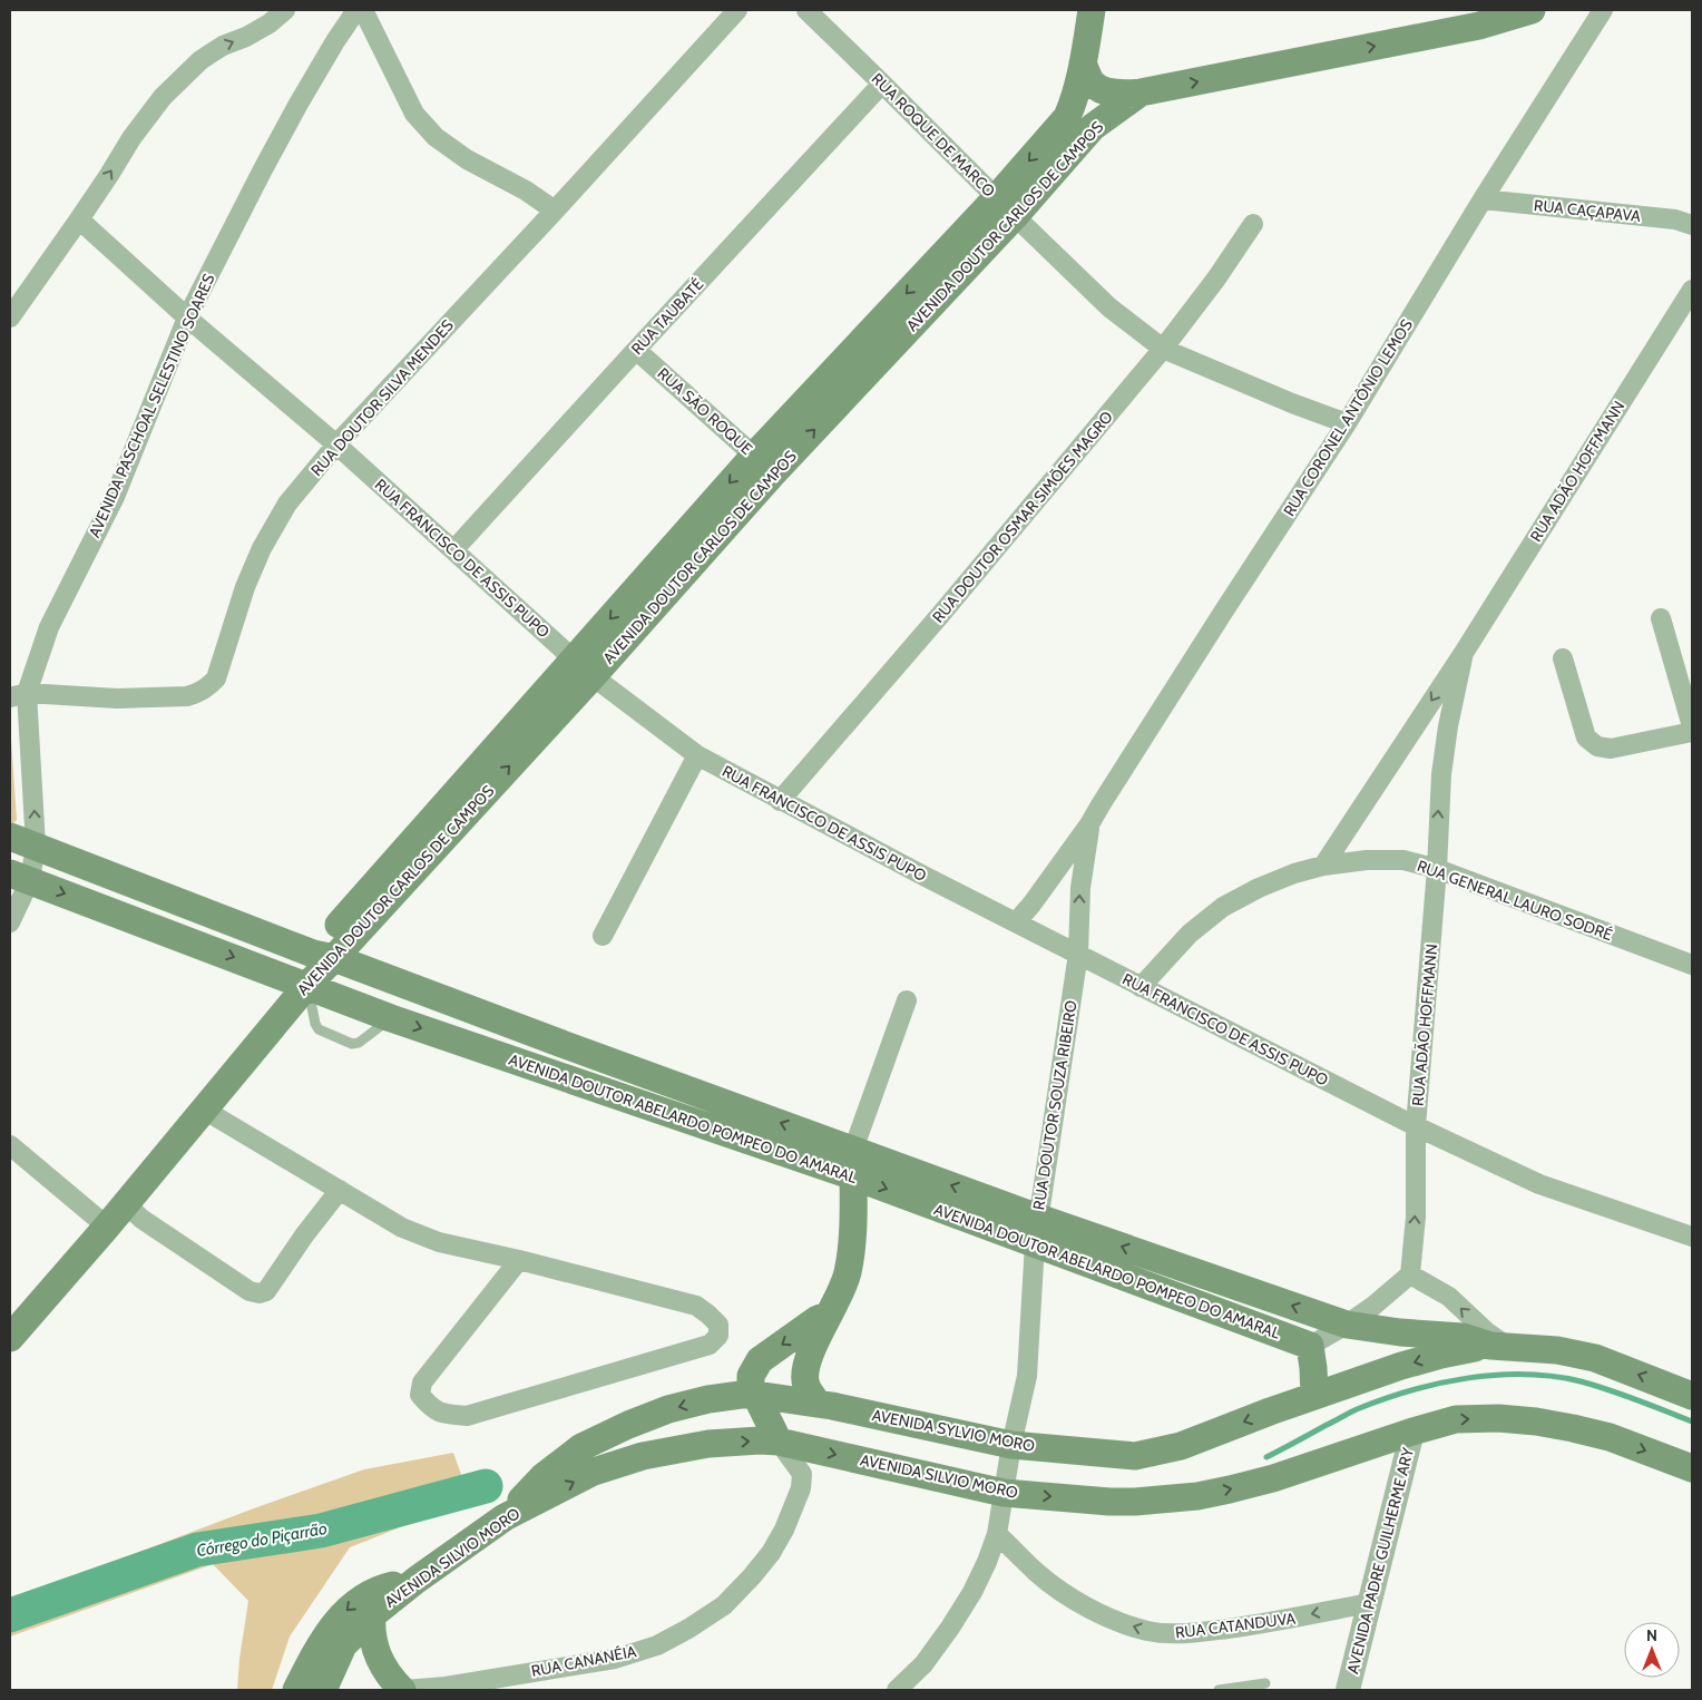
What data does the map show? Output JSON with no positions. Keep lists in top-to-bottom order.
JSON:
{
  "streets": {
    "main road": [
      "AVENIDA DOUTOR CARLOS DE CAMPOS",
      "AVENIDA DOUTOR ABELARDO POMPEO DO AMARAL",
      "AVENIDA SYLVIO MORO",
      "AVENIDA SILVIO MORO"
    ],
    "street": [
      "RUA ROQUE DE MARCO",
      "RUA CAÇAPAVA",
      "RUA TAUBATÉ",
      "RUA DOUTOR SILVA MENDES",
      "AVENIDA PASCHOAL SELESTINO SOARES",
      "RUA SÃO ROQUE",
      "RUA CORONEL ANTÔNIO LEMOS",
      "RUA ADÃO HOFFMANN",
      "RUA DOUTOR OSMAR SIMÕES MAGRO",
      "RUA FRANCISCO DE ASSIS PUPO",
      "RUA GENERAL LAURO SODRÉ",
      "RUA DOUTOR SOUZA RIBEIRO",
      "AVENIDA PADRE GUILHERME ARY",
      "RUA CATANDUVA",
      "RUA CANANÉIA"
    ]
  },
  "crossings": [
    ["RUA ROQUE DE MARCO", "AVENIDA DOUTOR CARLOS DE CAMPOS"],
    ["RUA ROQUE DE MARCO", "RUA TAUBATÉ"],
    ["RUA ROQUE DE MARCO", "RUA CORONEL ANTÔNIO LEMOS"],
    ["RUA ROQUE DE MARCO", "RUA DOUTOR OSMAR SIMÕES MAGRO"],
    ["RUA CAÇAPAVA", "RUA CORONEL ANTÔNIO LEMOS"],
    ["AVENIDA DOUTOR CARLOS DE CAMPOS", "RUA SÃO ROQUE"],
    ["AVENIDA DOUTOR CARLOS DE CAMPOS", "RUA FRANCISCO DE ASSIS PUPO"],
    ["AVENIDA DOUTOR CARLOS DE CAMPOS", "AVENIDA DOUTOR ABELARDO POMPEO DO AMARAL"],
    ["RUA TAUBATÉ", "RUA SÃO ROQUE"],
    ["RUA TAUBATÉ", "RUA FRANCISCO DE ASSIS PUPO"],
    ["RUA DOUTOR SILVA MENDES", "AVENIDA PASCHOAL SELESTINO SOARES"],
    ["RUA DOUTOR SILVA MENDES", "RUA FRANCISCO DE ASSIS PUPO"],
    ["AVENIDA PASCHOAL SELESTINO SOARES", "RUA FRANCISCO DE ASSIS PUPO"],
    ["AVENIDA PASCHOAL SELESTINO SOARES", "AVENIDA DOUTOR ABELARDO POMPEO DO AMARAL"],
    ["RUA CORONEL ANTÔNIO LEMOS", "RUA FRANCISCO DE ASSIS PUPO"],
    ["RUA CORONEL ANTÔNIO LEMOS", "RUA DOUTOR SOUZA RIBEIRO"],
    ["RUA ADÃO HOFFMANN", "RUA FRANCISCO DE ASSIS PUPO"],
    ["RUA ADÃO HOFFMANN", "RUA GENERAL LAURO SODRÉ"],
    ["RUA DOUTOR OSMAR SIMÕES MAGRO", "RUA FRANCISCO DE ASSIS PUPO"],
    ["RUA FRANCISCO DE ASSIS PUPO", "RUA GENERAL LAURO SODRÉ"],
    ["RUA FRANCISCO DE ASSIS PUPO", "RUA DOUTOR SOUZA RIBEIRO"],
    ["RUA DOUTOR SOUZA RIBEIRO", "AVENIDA DOUTOR ABELARDO POMPEO DO AMARAL"],
    ["RUA DOUTOR SOUZA RIBEIRO", "AVENIDA SYLVIO MORO"],
    ["RUA DOUTOR SOUZA RIBEIRO", "AVENIDA SILVIO MORO"],
    ["RUA DOUTOR SOUZA RIBEIRO", "RUA CATANDUVA"],
    ["AVENIDA DOUTOR ABELARDO POMPEO DO AMARAL", "AVENIDA SYLVIO MORO"],
    ["AVENIDA SYLVIO MORO", "AVENIDA SILVIO MORO"],
    ["AVENIDA SILVIO MORO", "AVENIDA PADRE GUILHERME ARY"],
    ["AVENIDA SILVIO MORO", "RUA CANANÉIA"],
    ["AVENIDA PADRE GUILHERME ARY", "RUA CATANDUVA"]
  ],
  "one_way": ["AVENIDA SYLVIO MORO", "AVENIDA SILVIO MORO", "RUA CATANDUVA"],
  "water": ["Córrego do Piçarrão"],
  "north": "top"
}
